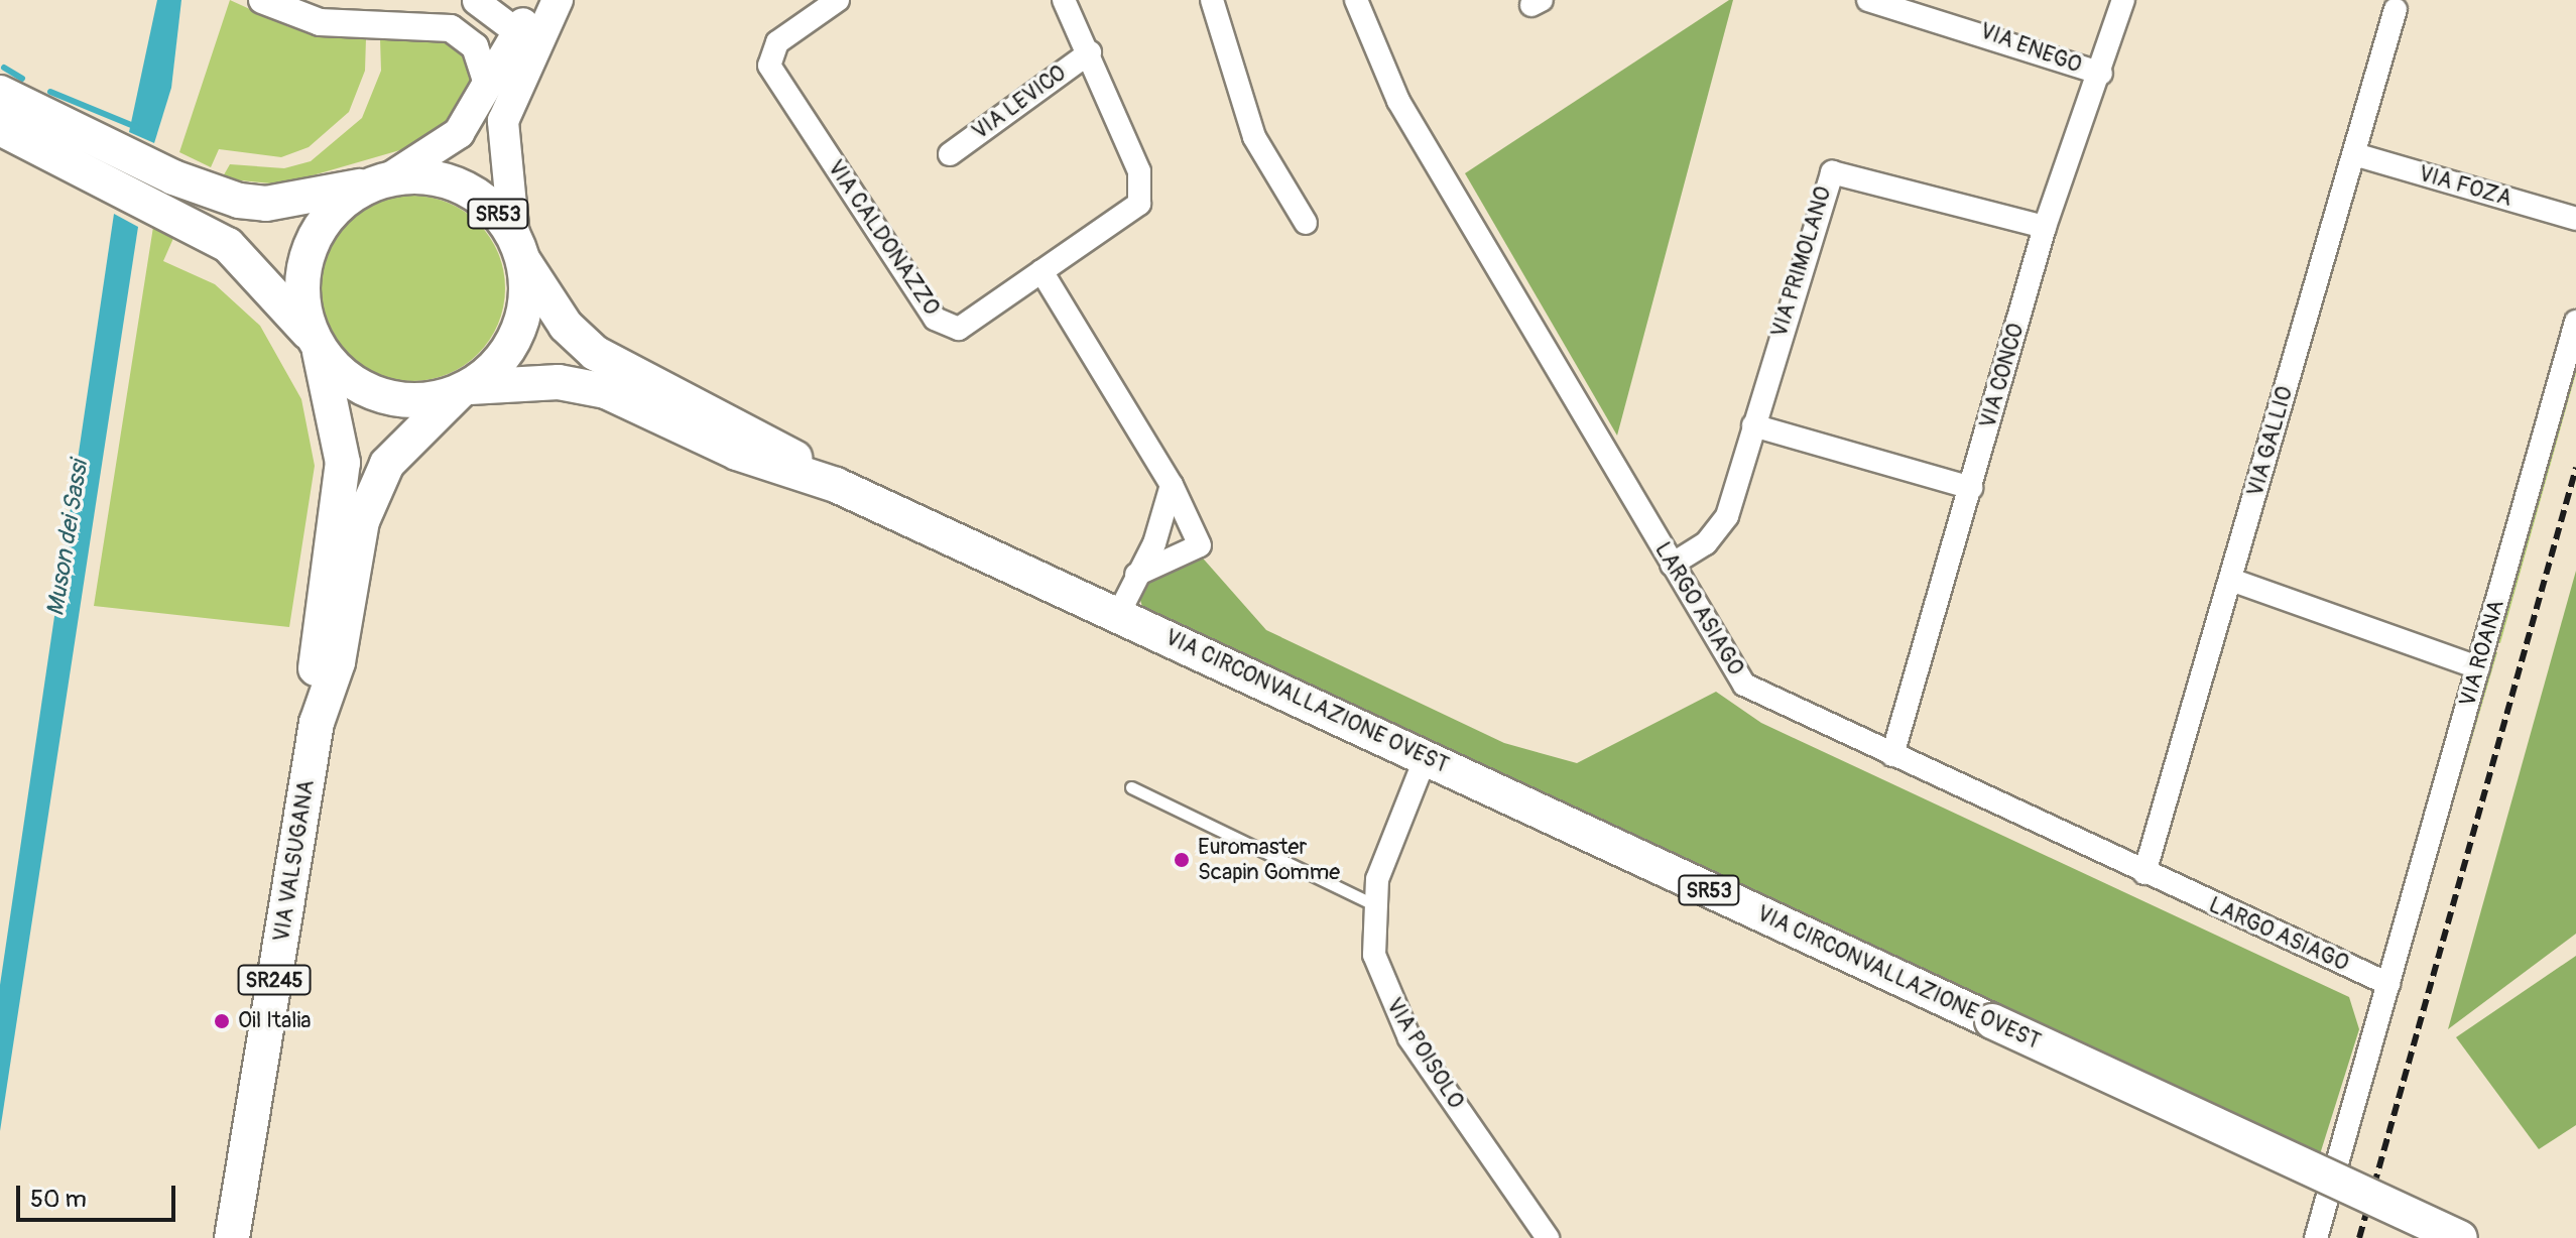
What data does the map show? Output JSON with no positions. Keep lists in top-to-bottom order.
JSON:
{
  "streets": {
    "main road": [
      "SR53",
      "VIA CIRCONVALLAZIONE OVEST",
      "VIA VALSUGANA",
      "SR245"
    ],
    "street": [
      "VIA ENEGO",
      "VIA LEVICO",
      "VIA FOZA",
      "VIA CALDONAZZO",
      "VIA PRIMOLANO",
      "VIA CONCO",
      "VIA GALLIO",
      "LARGO ASIAGO",
      "VIA ROANA",
      "VIA POISOLO"
    ]
  },
  "crossings": [
    ["VIA ENEGO", "VIA CONCO"],
    ["VIA LEVICO", "VIA CALDONAZZO"],
    ["VIA FOZA", "VIA GALLIO"],
    ["SR53", "VIA CIRCONVALLAZIONE OVEST"],
    ["SR53", "VIA VALSUGANA"],
    ["VIA PRIMOLANO", "VIA CONCO"],
    ["VIA PRIMOLANO", "LARGO ASIAGO"],
    ["VIA CONCO", "LARGO ASIAGO"],
    ["VIA GALLIO", "LARGO ASIAGO"],
    ["LARGO ASIAGO", "VIA ROANA"],
    ["VIA CIRCONVALLAZIONE OVEST", "VIA VALSUGANA"],
    ["VIA CIRCONVALLAZIONE OVEST", "VIA POISOLO"]
  ],
  "water": ["Muson dei Sassi"],
  "places": ["Euromaster Scapin Gomme", "Oil Italia"],
  "scale_bar": "50 m"
}
